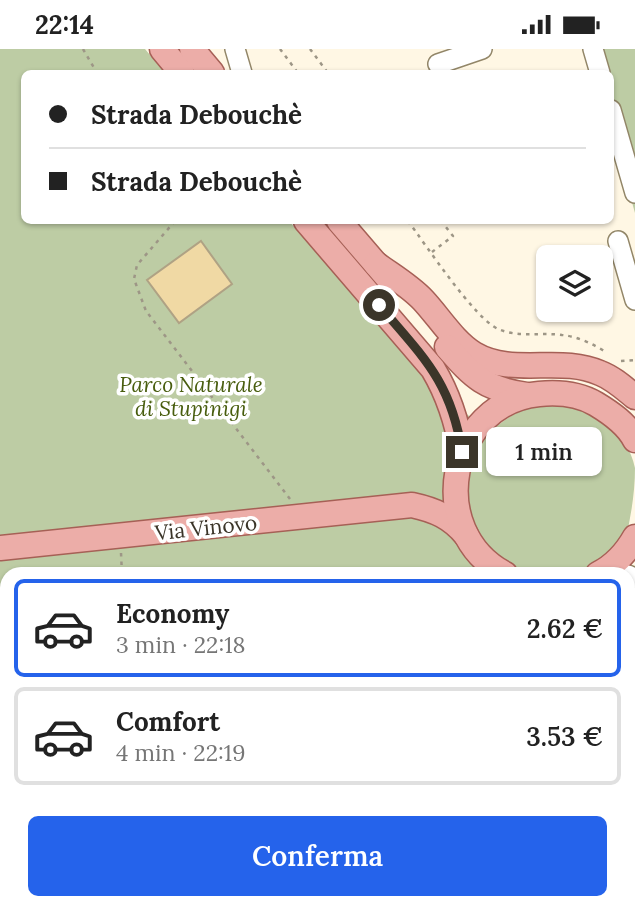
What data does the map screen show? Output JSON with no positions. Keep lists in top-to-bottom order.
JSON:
{
  "streets": {
    "main road": ["Via Vinovo"]
  },
  "parks": ["Parco Naturale di Stupinigi"],
  "page": {
    "status": "22:14",
    "banner": ["Strada Debouchè", "Strada Debouchè"],
    "bubble": "1 min",
    "list": [
      {
        "name": "Economy",
        "note": "3 min · 22:18",
        "value": "2.62 €"
      },
      {
        "name": "Comfort",
        "note": "4 min · 22:19",
        "value": "3.53 €"
      }
    ],
    "buttons": "Conferma"
  }
}
